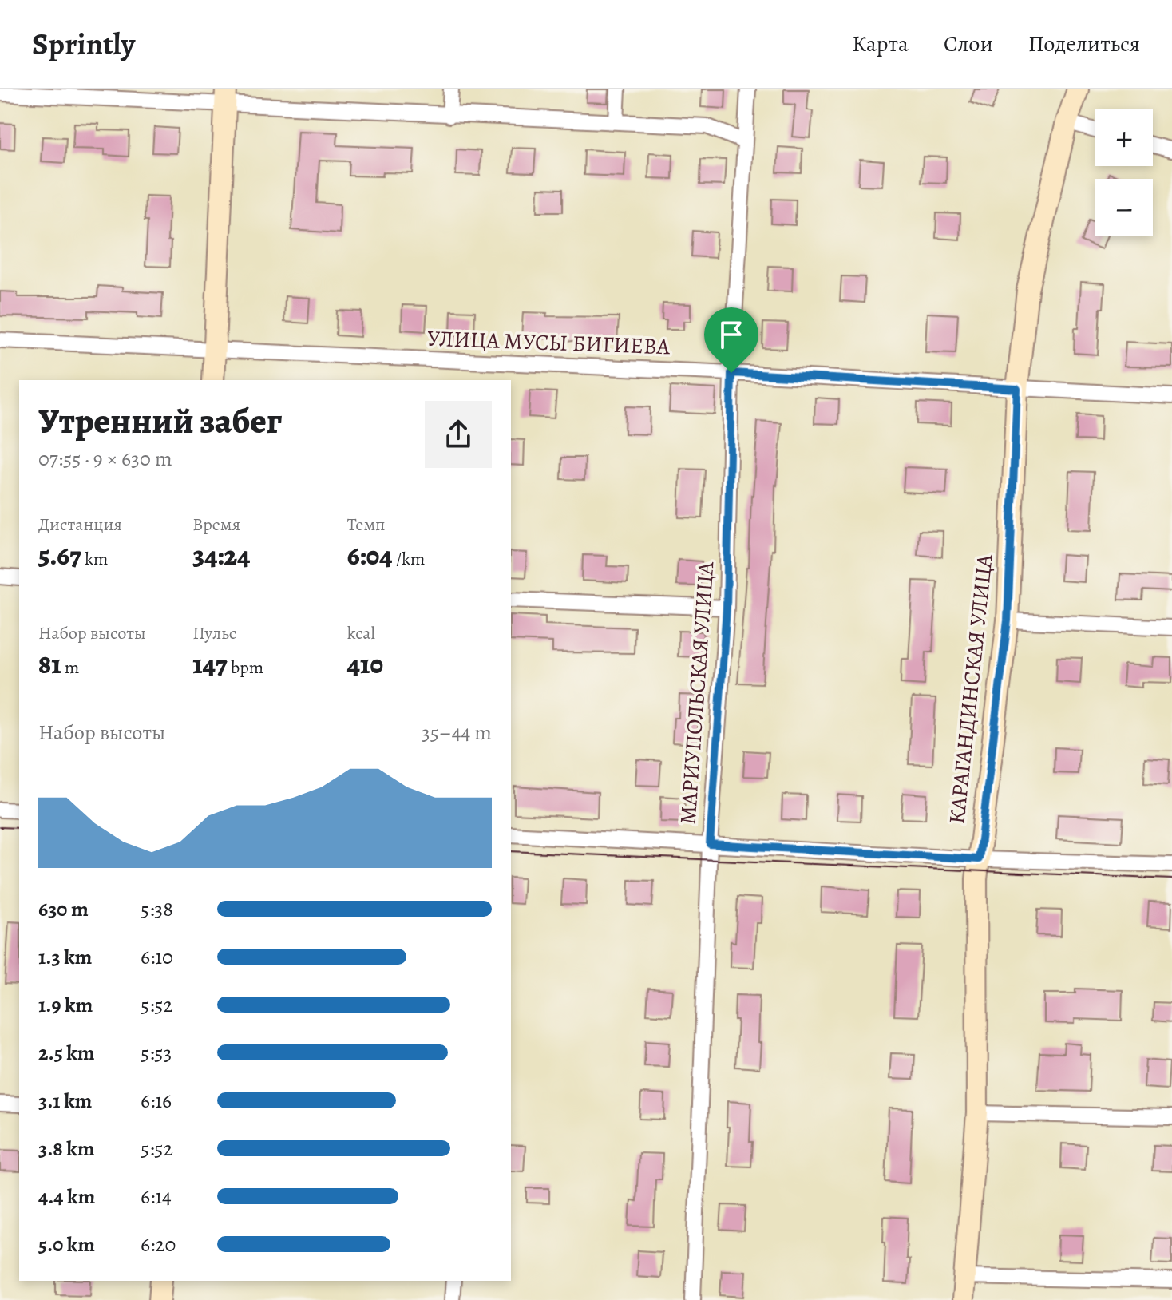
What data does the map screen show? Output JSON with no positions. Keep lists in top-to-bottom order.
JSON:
{
  "streets": {
    "street": ["УЛИЦА МУСЫ БИГИЕВА", "КАРАГАНДИНСКАЯ УЛИЦА", "МАРИУПОЛЬСКАЯ УЛИЦА"]
  },
  "crossings": [
    ["УЛИЦА МУСЫ БИГИЕВА", "КАРАГАНДИНСКАЯ УЛИЦА"],
    ["УЛИЦА МУСЫ БИГИЕВА", "МАРИУПОЛЬСКАЯ УЛИЦА"]
  ],
  "page": {
    "header": "Sprintly",
    "nav": ["Карта", "Слои", "Поделиться"],
    "map_buttons": ["+", "−"],
    "heading": ["Утренний забег", "07:55 · 9 × 630 m"],
    "stats": [
      ["Дистанция", "5.67 km"],
      ["Время", "34:24"],
      ["Темп", "6:04 /km"],
      ["Набор высоты", "81 m"],
      ["Пульс", "147 bpm"],
      ["kcal", "410"]
    ],
    "chart": ["Набор высоты", "35–44 m"],
    "list": [
      {
        "name": "630 m",
        "note": "5:38"
      },
      {
        "name": "1.3 km",
        "note": "6:10"
      },
      {
        "name": "1.9 km",
        "note": "5:52"
      },
      {
        "name": "2.5 km",
        "note": "5:53"
      },
      {
        "name": "3.1 km",
        "note": "6:16"
      },
      {
        "name": "3.8 km",
        "note": "5:52"
      },
      {
        "name": "4.4 km",
        "note": "6:14"
      },
      {
        "name": "5.0 km",
        "note": "6:20"
      }
    ]
  }
}
